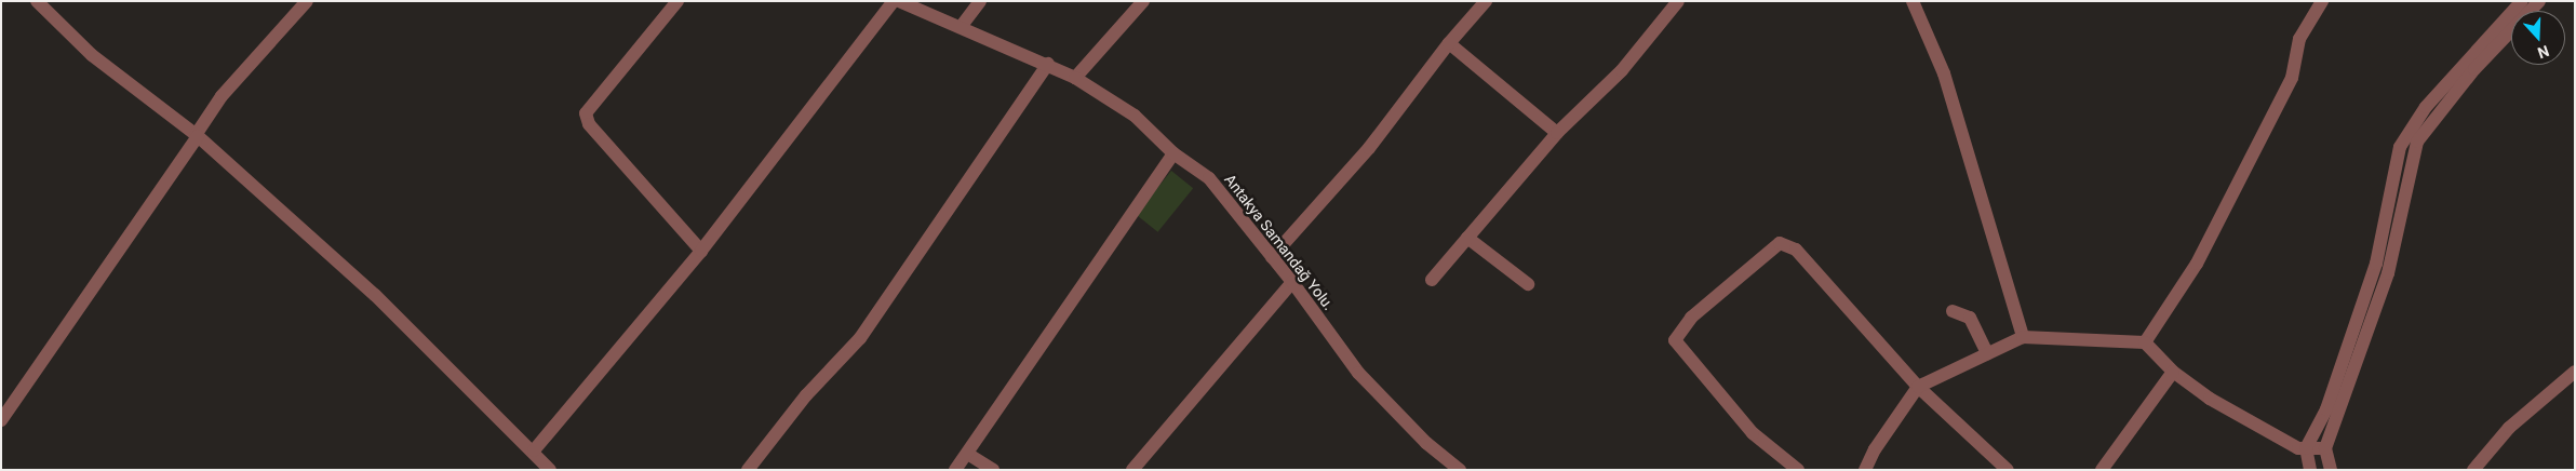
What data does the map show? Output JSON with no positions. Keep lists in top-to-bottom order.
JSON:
{
  "streets": {
    "street": ["Antakya Samandağ Yolu."]
  },
  "north": "bottom"
}
